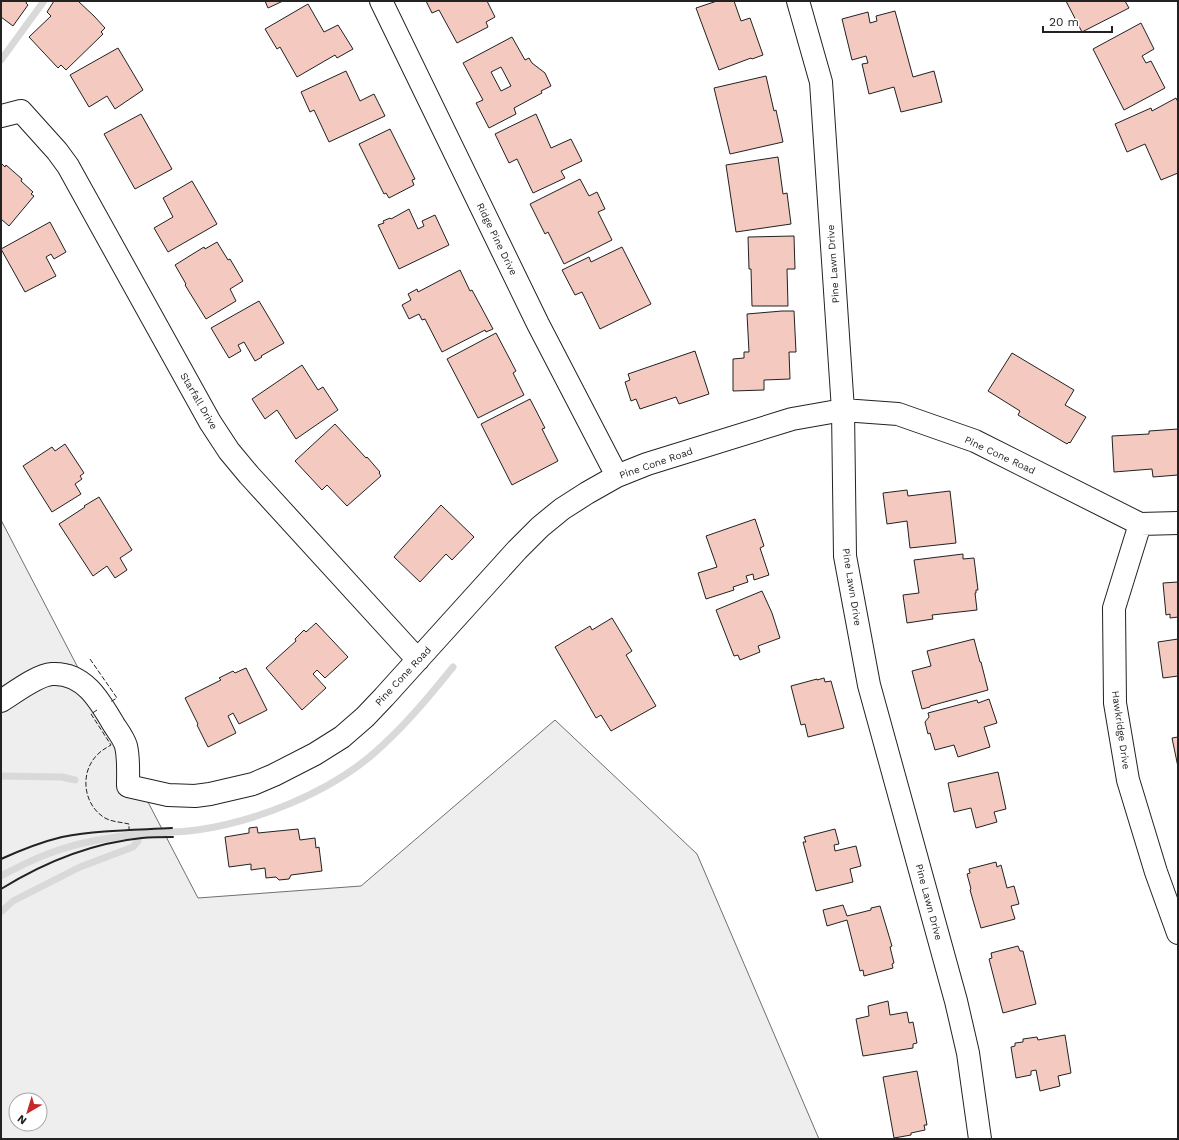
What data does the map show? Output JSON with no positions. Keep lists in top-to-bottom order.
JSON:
{
  "streets": {
    "street": [
      "Ridge Pine Drive",
      "Pine Lawn Drive",
      "Starfall Drive",
      "Pine Cone Road",
      "Hawkridge Drive"
    ]
  },
  "crossings": [
    ["Ridge Pine Drive", "Pine Cone Road"],
    ["Pine Lawn Drive", "Pine Cone Road"],
    ["Starfall Drive", "Pine Cone Road"],
    ["Pine Cone Road", "Hawkridge Drive"]
  ],
  "scale_bar": "20 m",
  "north": "bottom left"
}
